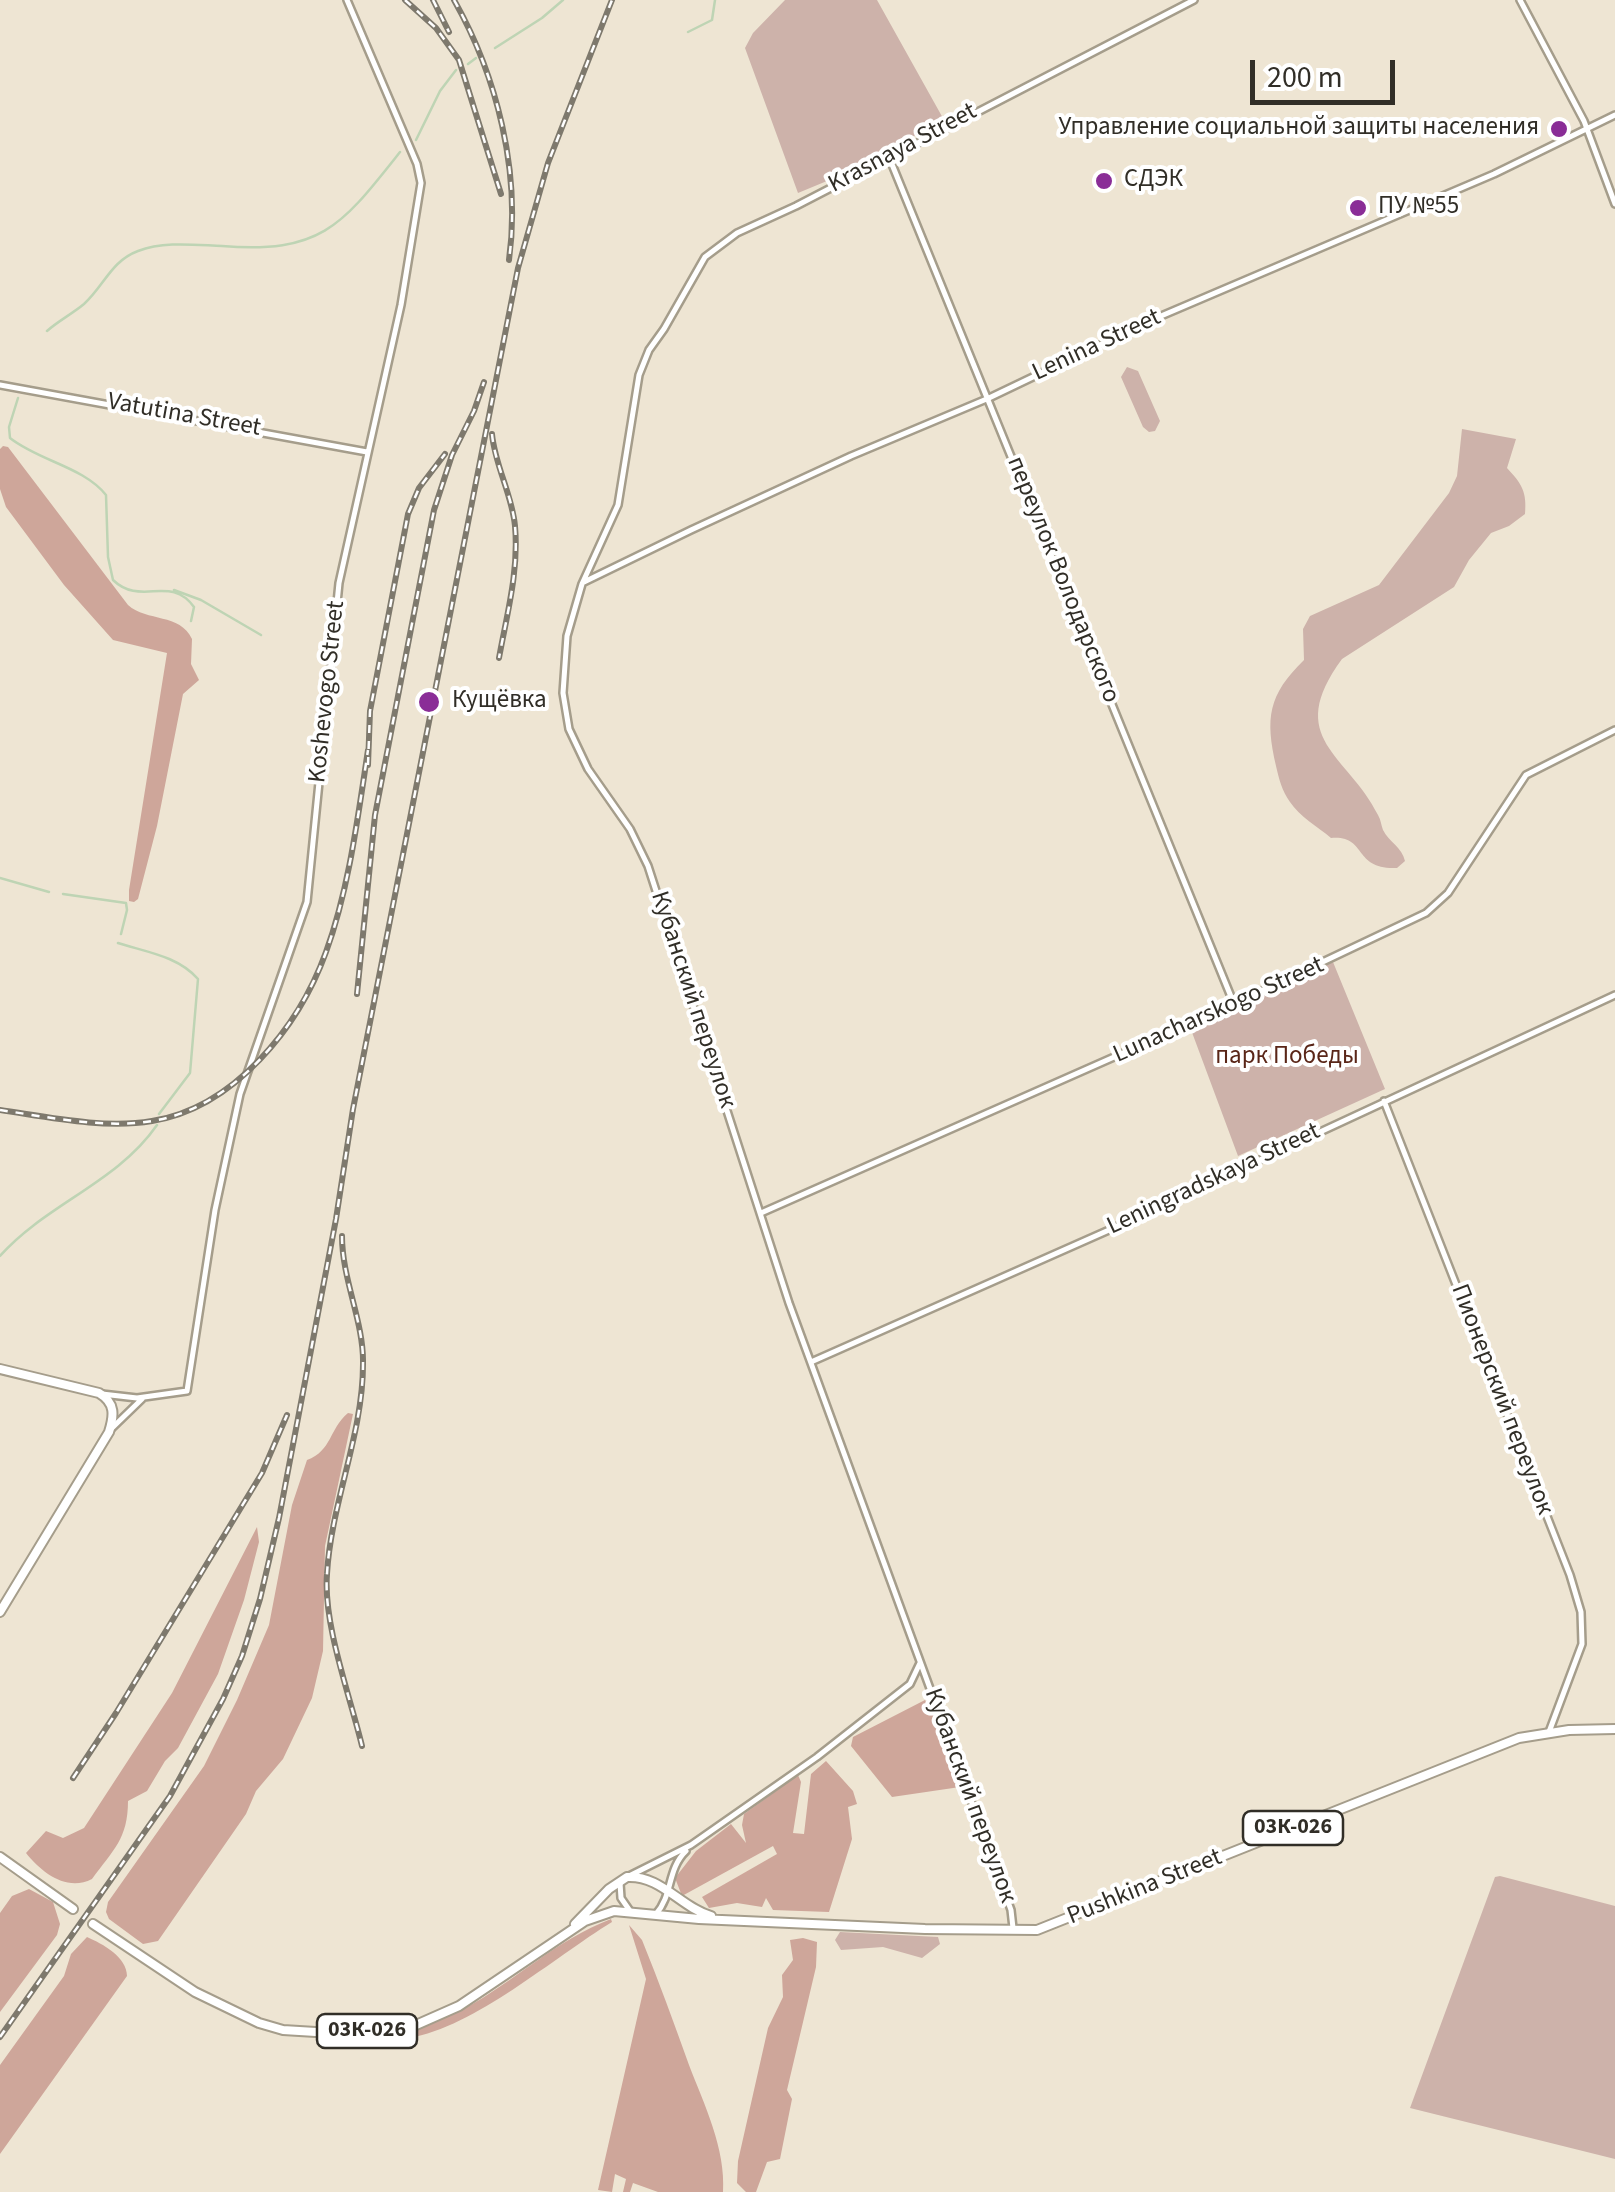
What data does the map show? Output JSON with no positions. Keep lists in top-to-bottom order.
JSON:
{
  "streets": {
    "main road": ["Кубанский переулок", "03К-026", "Pushkina Street"],
    "street": [
      "Krasnaya Street",
      "Lenina Street",
      "Vatutina Street",
      "переулок Володарского",
      "Koshevogo Street",
      "Lunacharskogo Street",
      "Leningradskaya Street",
      "Пионерский переулок"
    ]
  },
  "crossings": [
    ["Krasnaya Street", "переулок Володарского"],
    ["Krasnaya Street", "Кубанский переулок"],
    ["Lenina Street", "переулок Володарского"],
    ["Lenina Street", "Кубанский переулок"],
    ["Vatutina Street", "Koshevogo Street"],
    ["переулок Володарского", "Lunacharskogo Street"],
    ["Кубанский переулок", "Lunacharskogo Street"],
    ["Кубанский переулок", "Leningradskaya Street"],
    ["Кубанский переулок", "03К-026"],
    ["Кубанский переулок", "Pushkina Street"],
    ["Leningradskaya Street", "Пионерский переулок"],
    ["Пионерский переулок", "Pushkina Street"],
    ["03К-026", "Pushkina Street"]
  ],
  "parks": ["парк Победы"],
  "places": [
    "Управление социальной защиты населения",
    "СДЭК",
    "ПУ №55",
    "Кущёвка"
  ],
  "scale_bar": "200 m"
}
